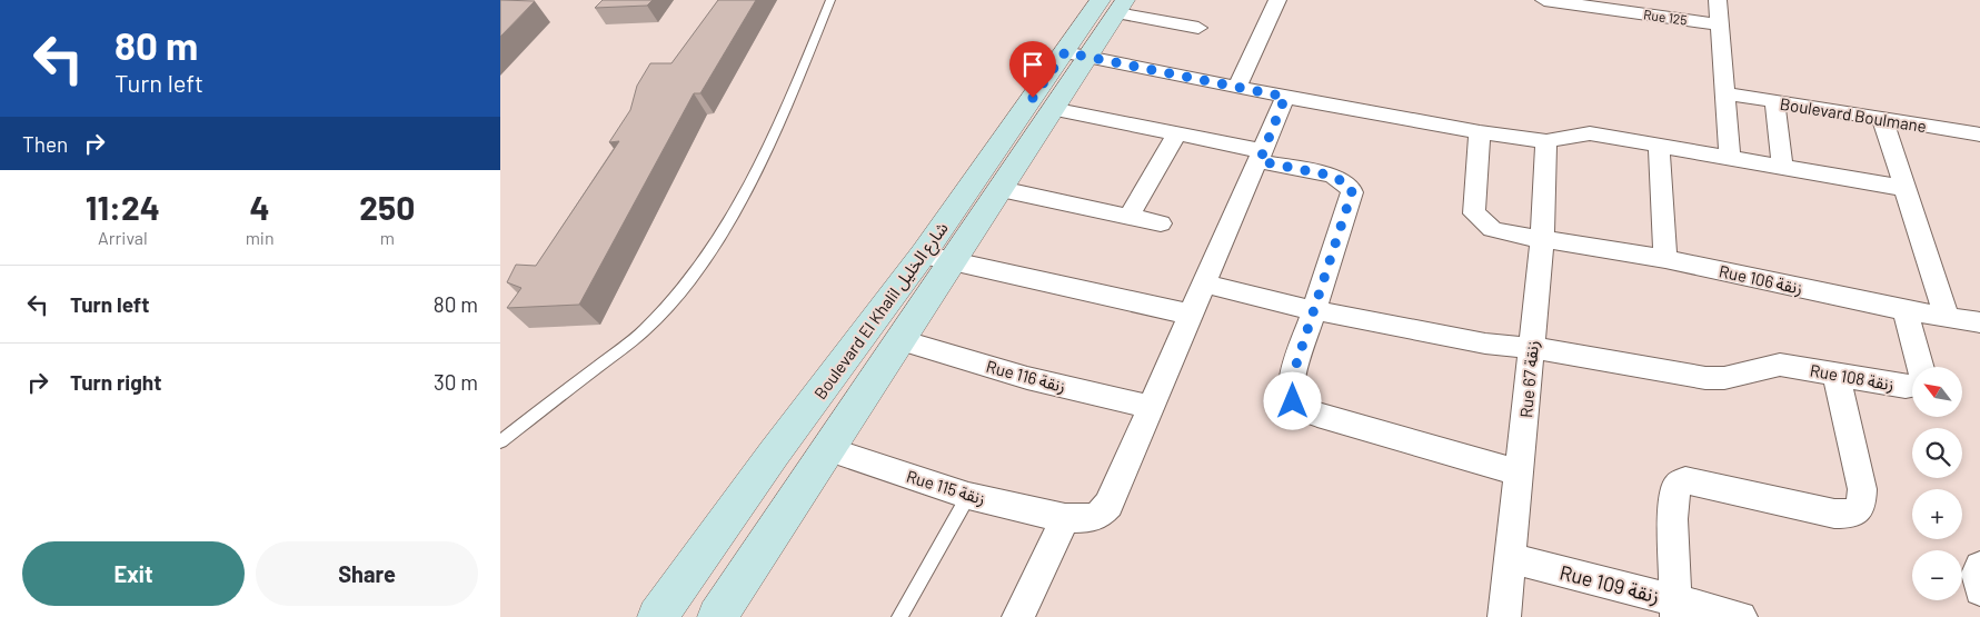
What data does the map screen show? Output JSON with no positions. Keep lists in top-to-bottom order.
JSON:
{
  "streets": {
    "street": [
      "Rue 125",
      "Boulevard Boulmane",
      "Rue 106 زنقة",
      "Boulevard El Khalil شارع الخليل",
      "Rue 116 زنقة",
      "Rue 108 زنقة",
      "Rue 67 زنقة",
      "Rue 115 زنقة",
      "Rue 109 زنقة"
    ]
  },
  "crossings": [
    ["Rue 106 زنقة", "Rue 67 زنقة"],
    ["Boulevard El Khalil شارع الخليل", "Rue 116 زنقة"],
    ["Boulevard El Khalil شارع الخليل", "Rue 115 زنقة"],
    ["Rue 116 زنقة", "Rue 115 زنقة"],
    ["Rue 108 زنقة", "Rue 67 زنقة"],
    ["Rue 67 زنقة", "Rue 109 زنقة"]
  ],
  "north": "top left",
  "page": {
    "turn": ["80 m", "Turn left"],
    "then": "Then",
    "eta": [
      "11:24",
      "Arrival",
      "4",
      "min",
      "250",
      "m"
    ],
    "list": [
      {
        "name": "Turn left",
        "value": "80 m"
      },
      {
        "name": "Turn right",
        "value": "30 m"
      }
    ],
    "map_buttons": ["+", "−"],
    "buttons": ["Exit", "Share"]
  }
}
